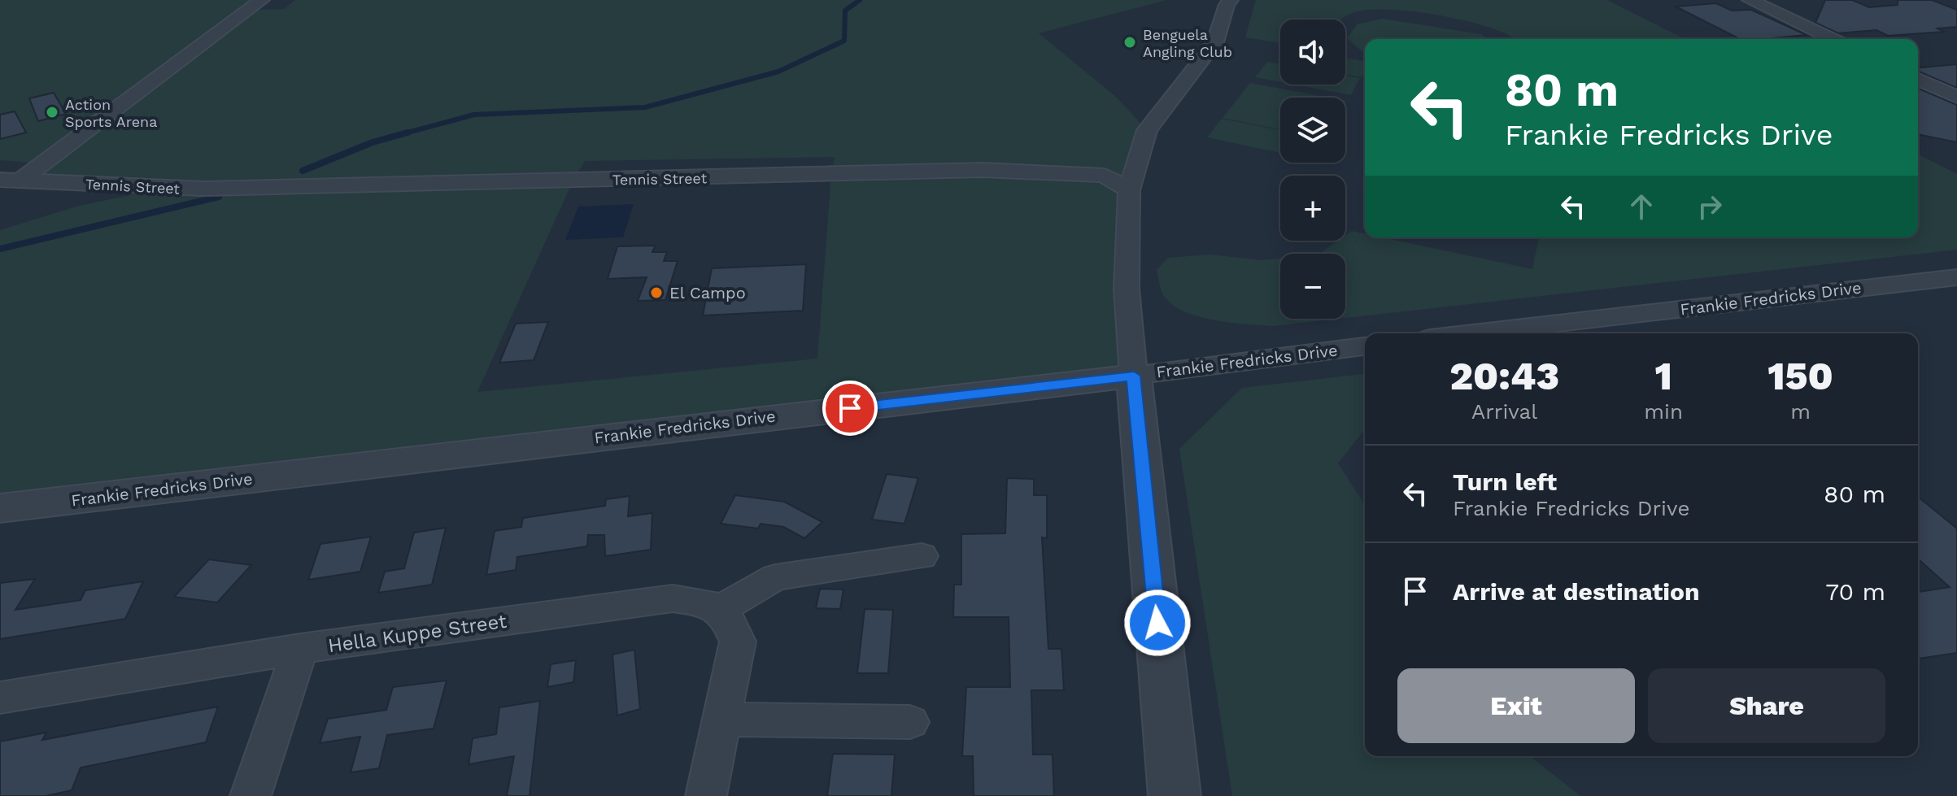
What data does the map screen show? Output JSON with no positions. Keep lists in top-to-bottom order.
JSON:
{
  "streets": {
    "street": ["Tennis Street", "Frankie Fredricks Drive", "Hella Kuppe Street"]
  },
  "places": ["Benguela Angling Club", "Action Sports Arena", "El Campo"],
  "page": {
    "map_buttons": ["+", "−"],
    "turn": ["80 m", "Frankie Fredricks Drive"],
    "eta": [
      "20:43",
      "Arrival",
      "1",
      "min",
      "150",
      "m"
    ],
    "list": [
      {
        "name": "Turn left",
        "note": "Frankie Fredricks Drive",
        "value": "80 m"
      },
      {
        "name": "Arrive at destination",
        "value": "70 m"
      }
    ],
    "buttons": ["Exit", "Share"]
  }
}
